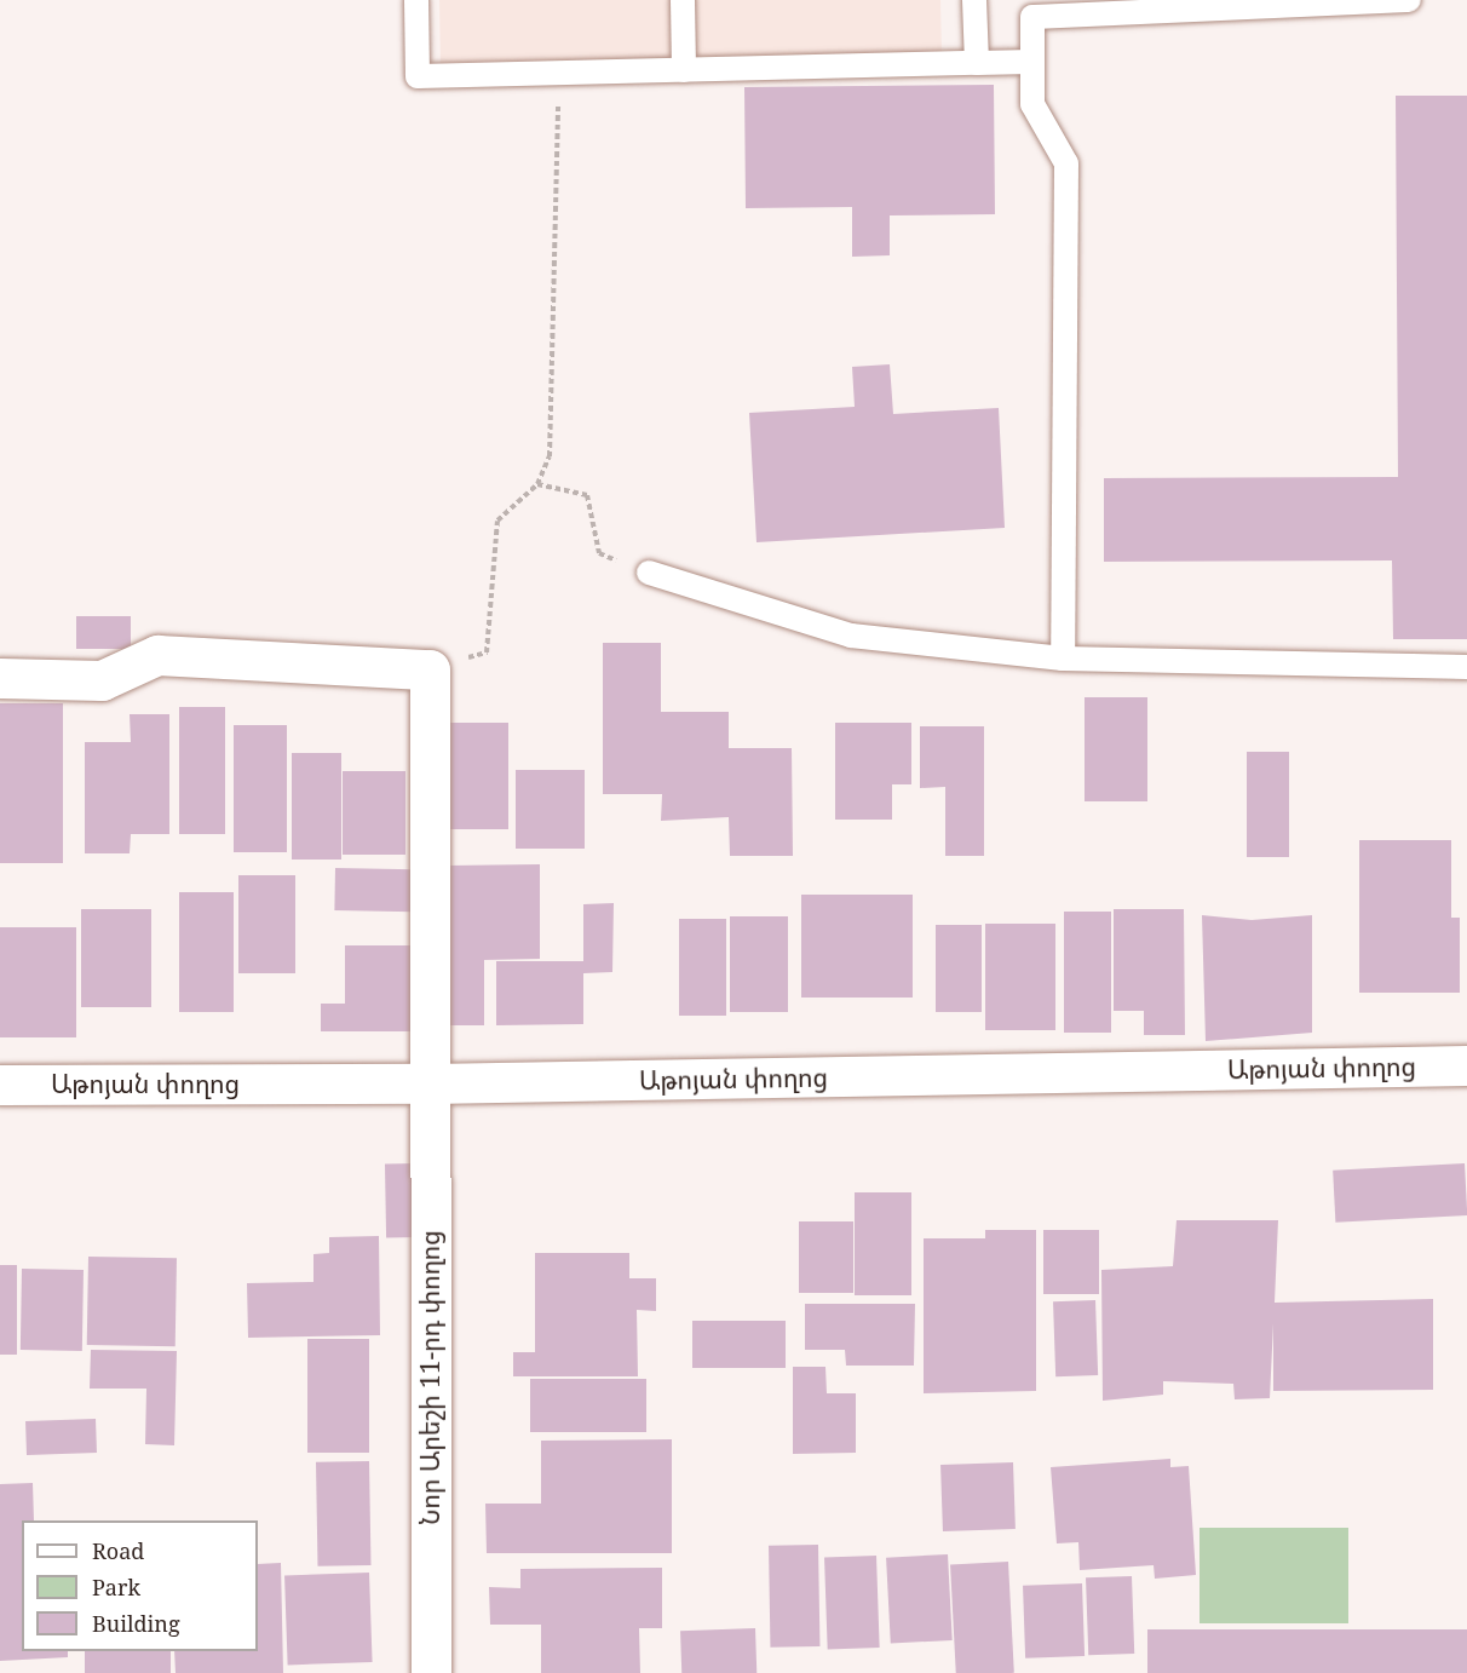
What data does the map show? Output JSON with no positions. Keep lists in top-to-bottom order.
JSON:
{
  "streets": {
    "main road": ["Աթոյան փողոց", "Նոր Արեշի 11-րդ փողոց"]
  },
  "crossings": [
    ["Աթոյան փողոց", "Նոր Արեշի 11-րդ փողոց"]
  ],
  "legend": ["Road", "Park", "Building"]
}
